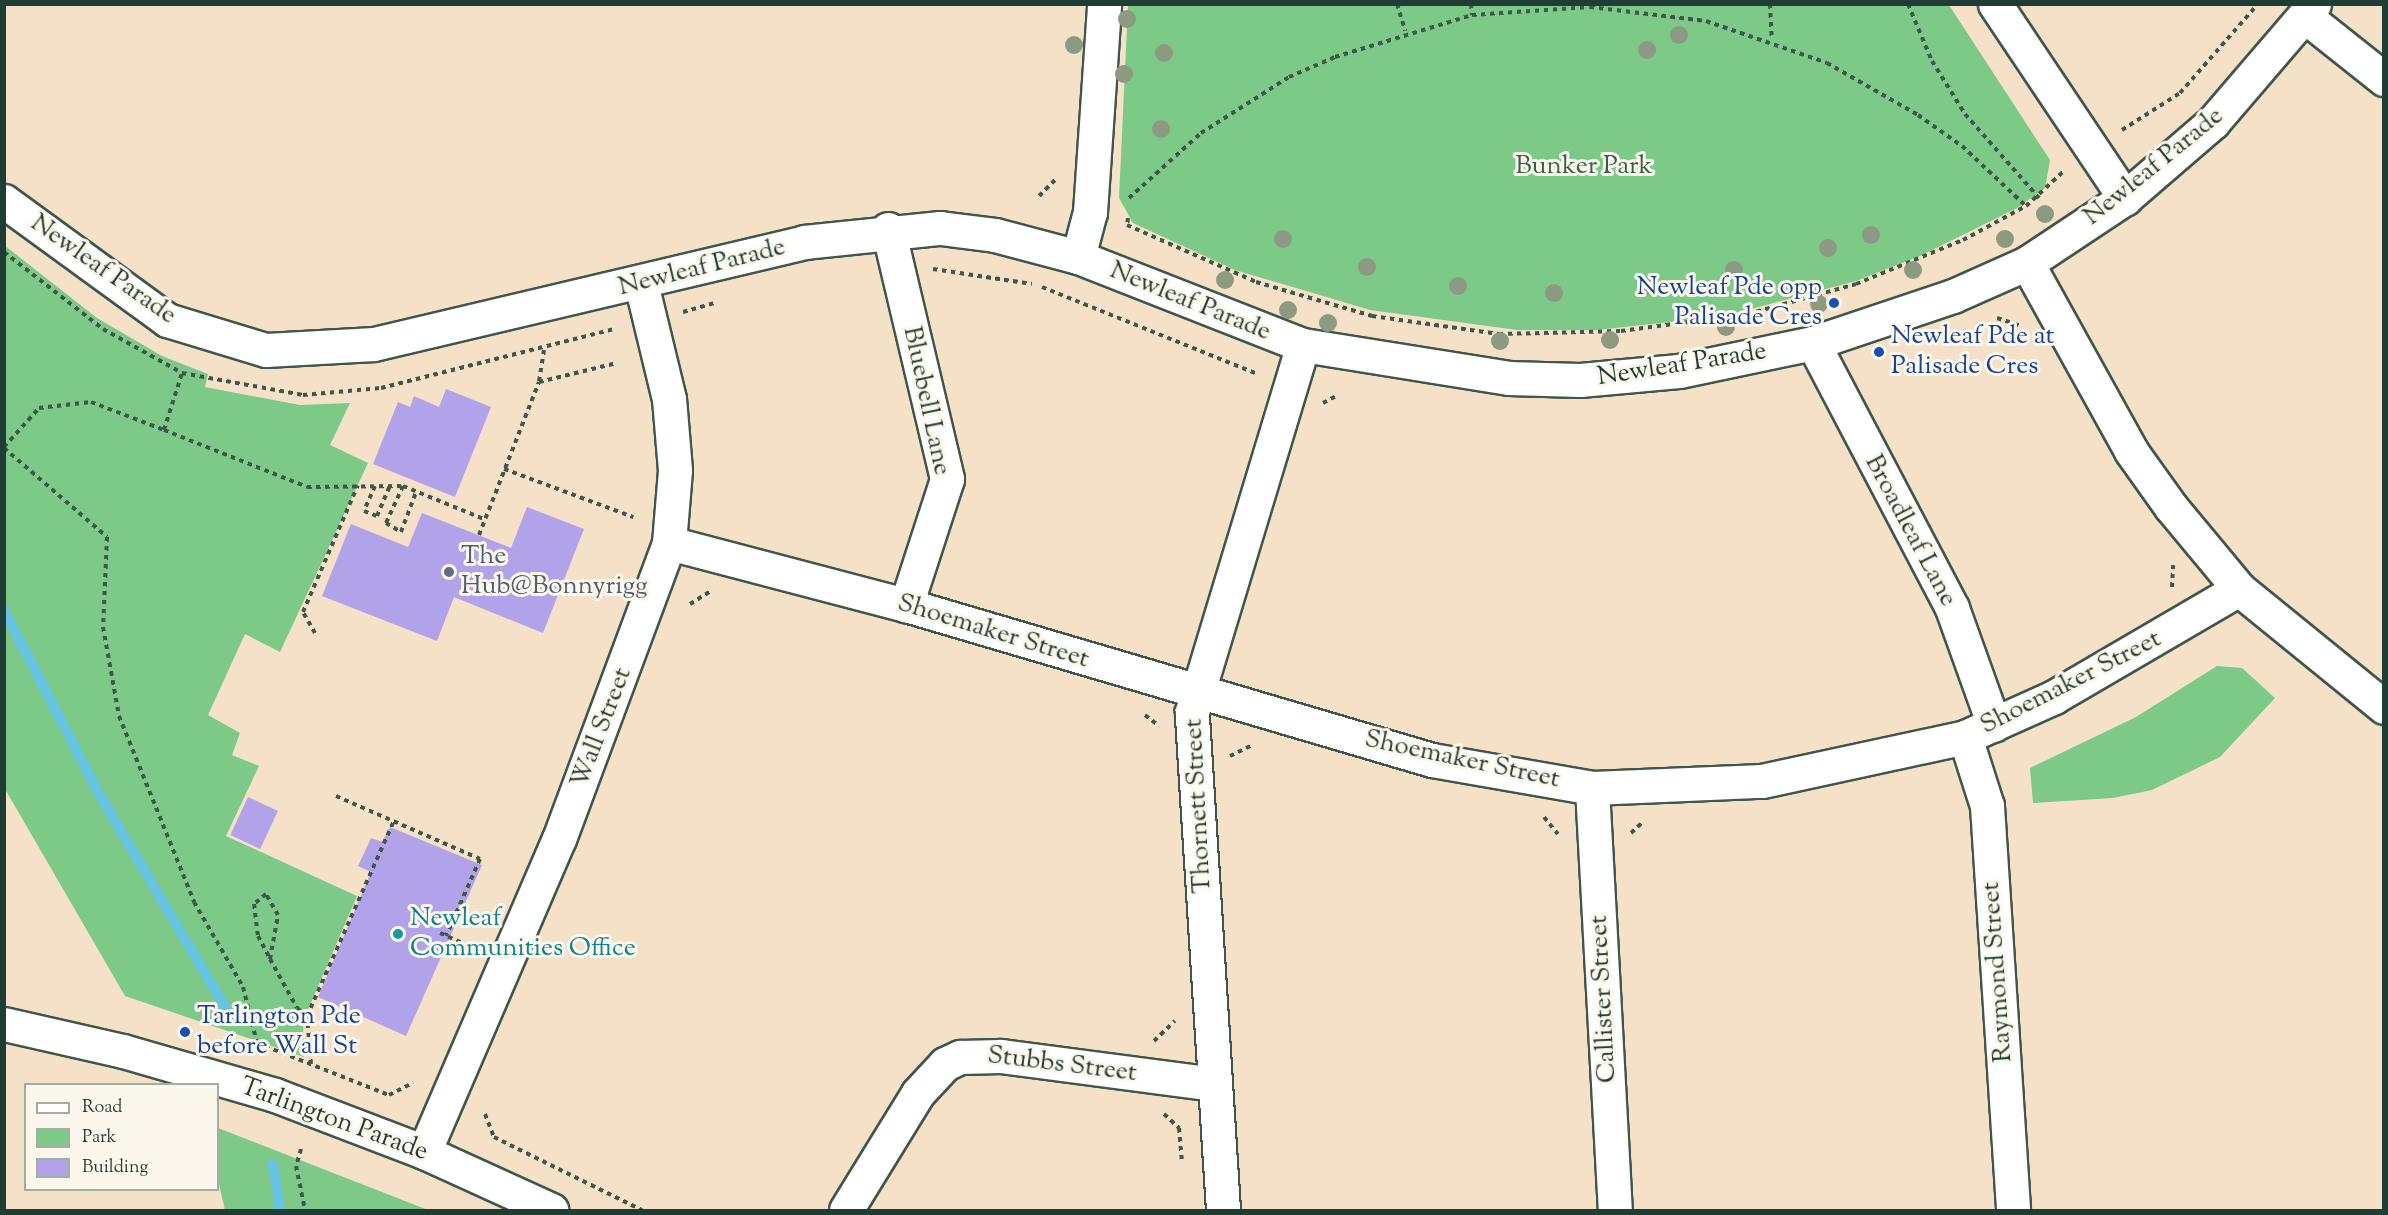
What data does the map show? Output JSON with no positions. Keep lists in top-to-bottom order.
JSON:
{
  "streets": {
    "street": [
      "Newleaf Parade",
      "Bluebell Lane",
      "Broadleaf Lane",
      "Shoemaker Street",
      "Wall Street",
      "Thornett Street",
      "Raymond Street",
      "Callister Street",
      "Stubbs Street",
      "Tarlington Parade"
    ]
  },
  "crossings": [
    ["Newleaf Parade", "Bluebell Lane"],
    ["Newleaf Parade", "Broadleaf Lane"],
    ["Newleaf Parade", "Wall Street"],
    ["Newleaf Parade", "Thornett Street"],
    ["Bluebell Lane", "Shoemaker Street"],
    ["Broadleaf Lane", "Shoemaker Street"],
    ["Shoemaker Street", "Wall Street"],
    ["Shoemaker Street", "Thornett Street"],
    ["Shoemaker Street", "Raymond Street"],
    ["Shoemaker Street", "Callister Street"],
    ["Wall Street", "Tarlington Parade"],
    ["Thornett Street", "Stubbs Street"]
  ],
  "parks": ["Bunker Park"],
  "places": [
    "Newleaf Pde opp Palisade Cres",
    "Newleaf Pde at Palisade Cres",
    "The Hub@Bonnyrigg",
    "Newleaf Communities Office",
    "Tarlington Pde before Wall St"
  ],
  "legend": ["Road", "Park", "Building"]
}
